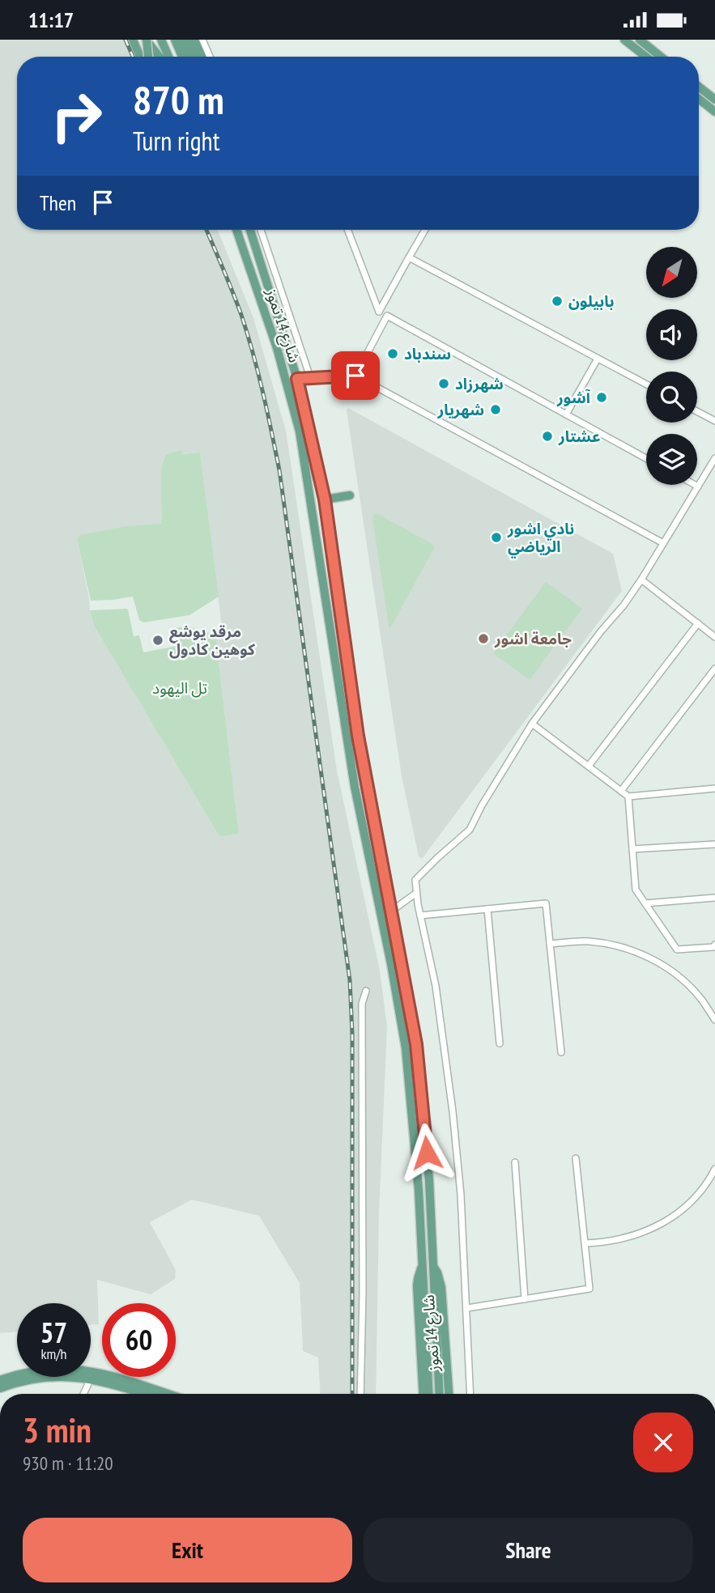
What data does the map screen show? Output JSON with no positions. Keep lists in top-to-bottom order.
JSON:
{
  "streets": {
    "main road": ["شارع 14 تموز"]
  },
  "parks": ["تل اليهود"],
  "places": [
    "بابيلون",
    "سندباد",
    "شهرزاد",
    "آشور",
    "شهريار",
    "عشتار",
    "نادي اشور الرياضي",
    "جامعة اشور",
    "مرقد يوشع كوهين كادول"
  ],
  "north": "bottom left",
  "page": {
    "status": "11:17",
    "turn": ["870 m", "Turn right"],
    "then": "Then",
    "speed": "57 km/h",
    "limit": "60",
    "heading": ["3 min", "930 m · 11:20"],
    "buttons": ["Exit", "Share"]
  }
}
